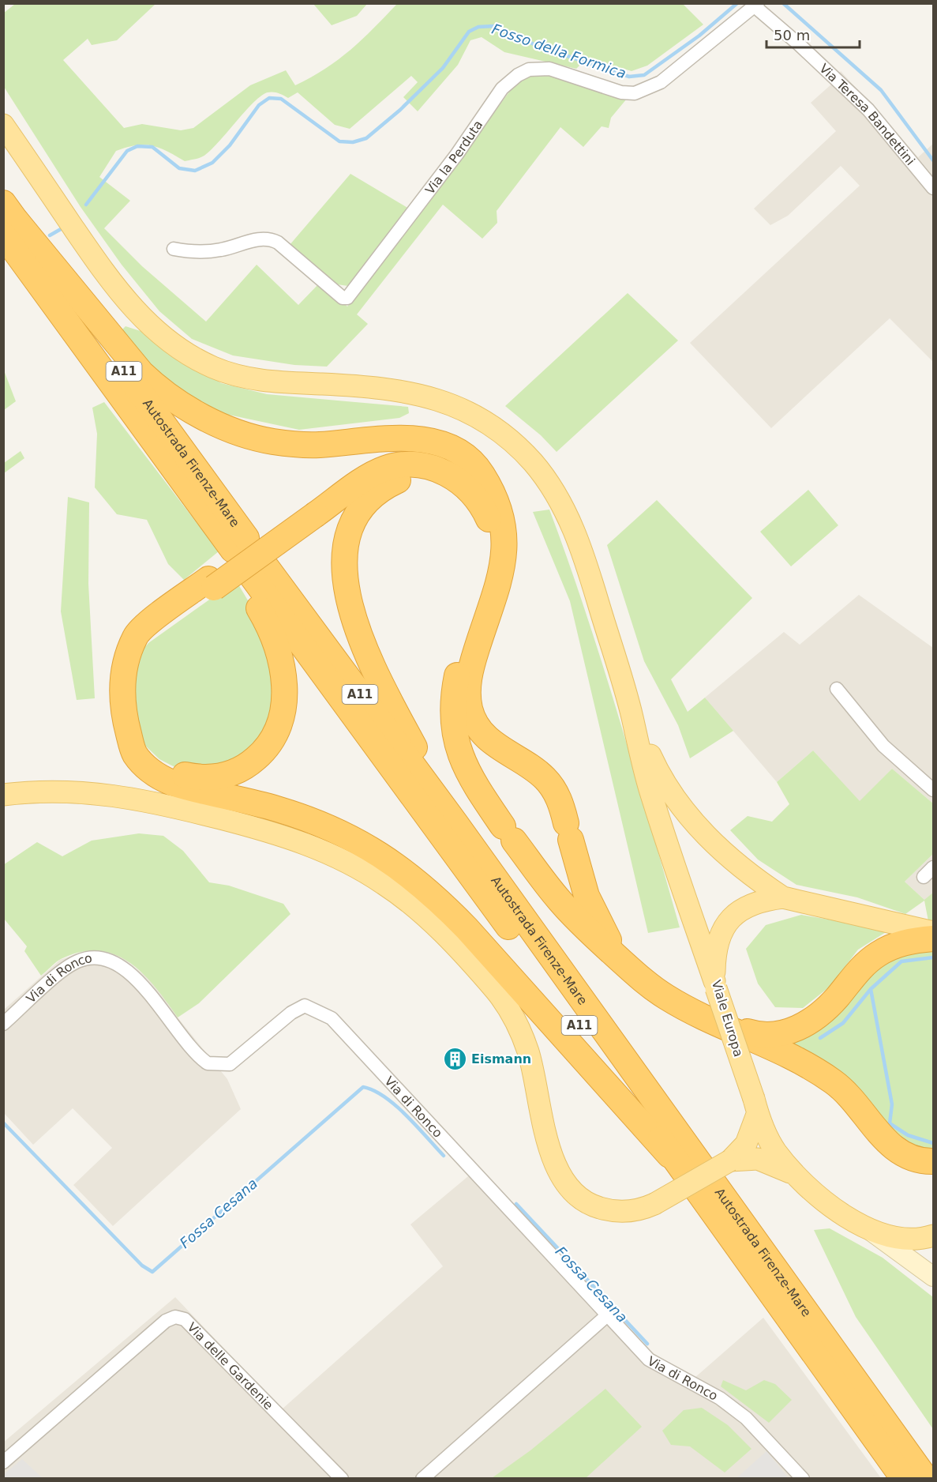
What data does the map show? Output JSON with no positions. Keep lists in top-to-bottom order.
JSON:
{
  "streets": {
    "highway": ["A11", "Autostrada Firenze-Mare"],
    "main road": ["Viale Europa"],
    "street": [
      "Via Teresa Bandettini",
      "Via la Perduta",
      "Via di Ronco",
      "Via delle Gardenie"
    ]
  },
  "crossings": [
    ["Via Teresa Bandettini", "Via la Perduta"]
  ],
  "water": ["Fosso della Formica", "Fossa Cesana"],
  "places": {
    "building": ["Eismann"]
  },
  "scale_bar": "50 m"
}
